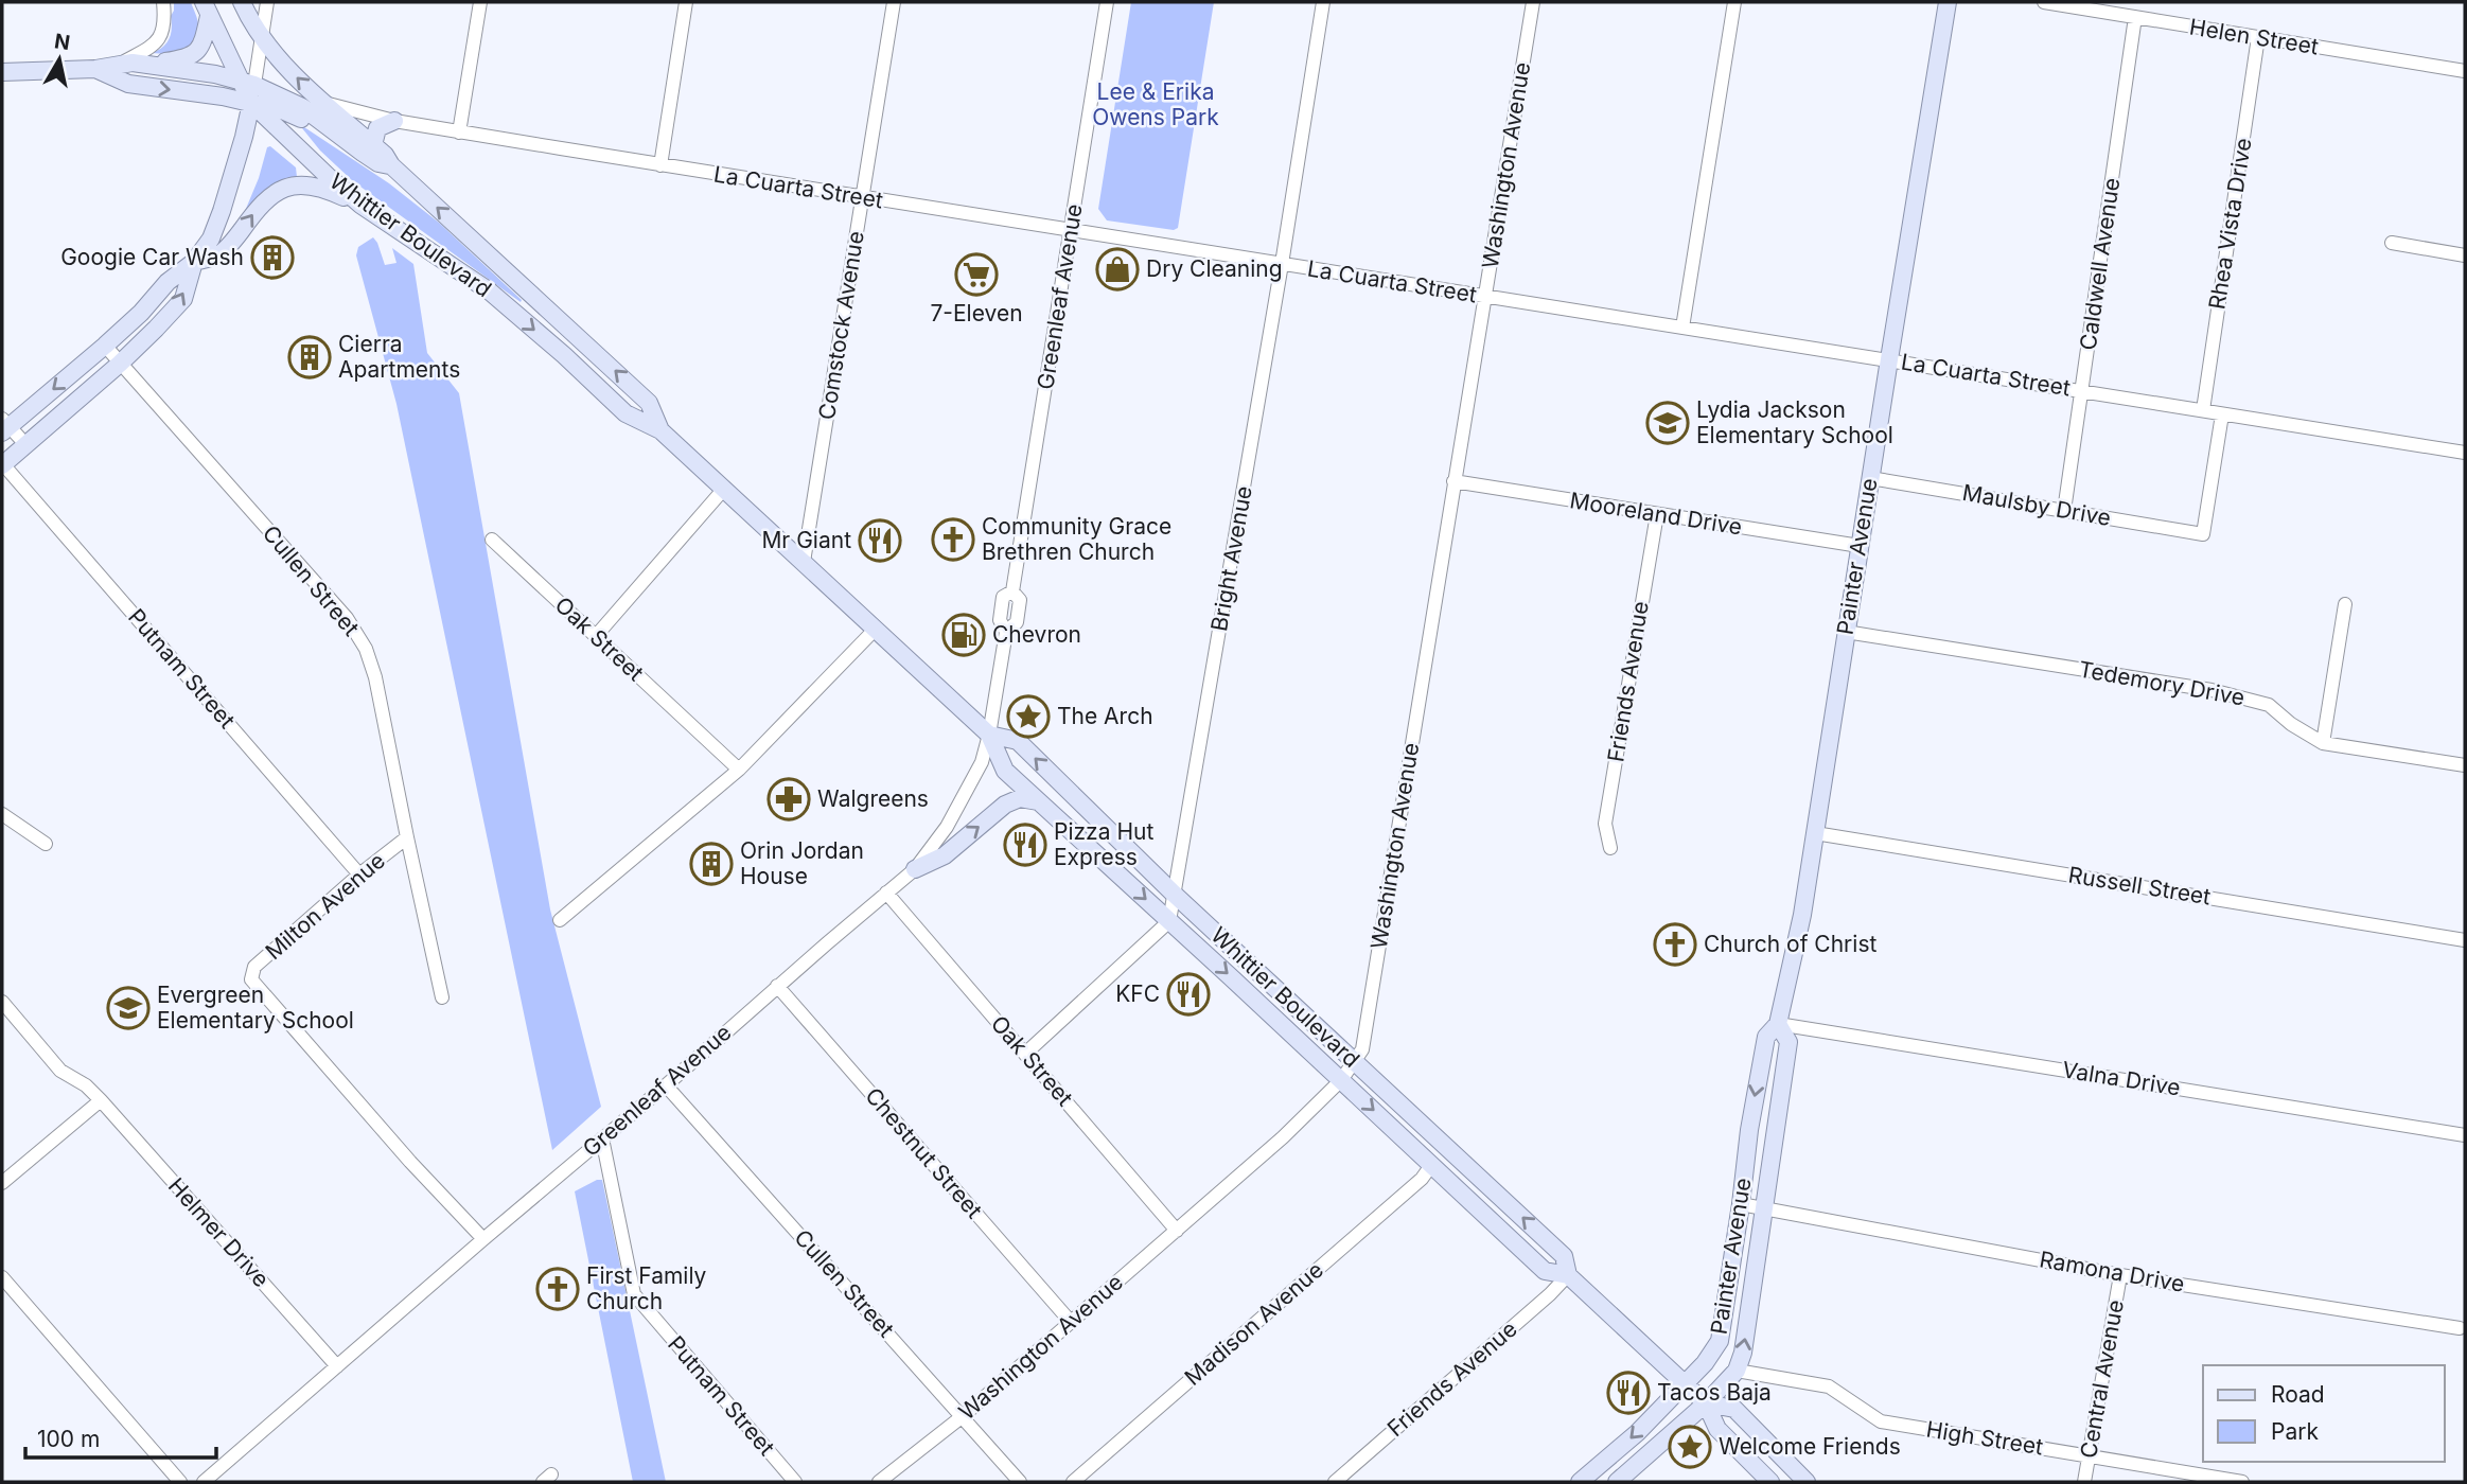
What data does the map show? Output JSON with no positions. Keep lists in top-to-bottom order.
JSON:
{
  "streets": {
    "main road": ["Whittier Boulevard", "Painter Avenue"],
    "street": [
      "Helen Street",
      "Washington Avenue",
      "La Cuarta Street",
      "Rhea Vista Drive",
      "Caldwell Avenue",
      "Greenleaf Avenue",
      "Comstock Avenue",
      "Maulsby Drive",
      "Mooreland Drive",
      "Bright Avenue",
      "Cullen Street",
      "Oak Street",
      "Putnam Street",
      "Friends Avenue",
      "Tedemory Drive",
      "Russell Street",
      "Milton Avenue",
      "Valna Drive",
      "Chestnut Street",
      "Helmer Drive",
      "Ramona Drive",
      "Madison Avenue",
      "Central Avenue",
      "High Street"
    ]
  },
  "crossings": [
    ["Helen Street", "Rhea Vista Drive"],
    ["Helen Street", "Caldwell Avenue"],
    ["Washington Avenue", "La Cuarta Street"],
    ["Washington Avenue", "Whittier Boulevard"],
    ["Washington Avenue", "Mooreland Drive"],
    ["Washington Avenue", "Cullen Street"],
    ["Washington Avenue", "Oak Street"],
    ["Washington Avenue", "Chestnut Street"],
    ["La Cuarta Street", "Rhea Vista Drive"],
    ["La Cuarta Street", "Whittier Boulevard"],
    ["La Cuarta Street", "Caldwell Avenue"],
    ["La Cuarta Street", "Greenleaf Avenue"],
    ["La Cuarta Street", "Comstock Avenue"],
    ["La Cuarta Street", "Maulsby Drive"],
    ["La Cuarta Street", "Painter Avenue"],
    ["La Cuarta Street", "Bright Avenue"],
    ["Whittier Boulevard", "Greenleaf Avenue"],
    ["Whittier Boulevard", "Comstock Avenue"],
    ["Whittier Boulevard", "Painter Avenue"],
    ["Whittier Boulevard", "Bright Avenue"],
    ["Whittier Boulevard", "Friends Avenue"],
    ["Whittier Boulevard", "Madison Avenue"],
    ["Caldwell Avenue", "Maulsby Drive"],
    ["Greenleaf Avenue", "Cullen Street"],
    ["Greenleaf Avenue", "Oak Street"],
    ["Greenleaf Avenue", "Putnam Street"],
    ["Greenleaf Avenue", "Milton Avenue"],
    ["Greenleaf Avenue", "Chestnut Street"],
    ["Greenleaf Avenue", "Helmer Drive"],
    ["Maulsby Drive", "Painter Avenue"],
    ["Mooreland Drive", "Painter Avenue"],
    ["Mooreland Drive", "Friends Avenue"],
    ["Painter Avenue", "Tedemory Drive"],
    ["Painter Avenue", "Russell Street"],
    ["Painter Avenue", "Valna Drive"],
    ["Painter Avenue", "Ramona Drive"],
    ["Painter Avenue", "High Street"],
    ["Cullen Street", "Milton Avenue"],
    ["Putnam Street", "Milton Avenue"],
    ["Ramona Drive", "Central Avenue"],
    ["Central Avenue", "High Street"]
  ],
  "parks": ["Lee & Erika Owens Park"],
  "places": {
    "building": ["Googie Car Wash", "Cierra Apartments", "Orin Jordan House"],
    "shop": ["Dry Cleaning"],
    "supermarket": ["7-Eleven"],
    "school or university": ["Lydia Jackson Elementary School", "Evergreen Elementary School"],
    "church": ["Community Grace Brethren Church", "Church of Christ", "First Family Church"],
    "restaurant": [
      "Mr Giant",
      "Pizza Hut Express",
      "KFC",
      "Tacos Baja"
    ],
    "fuel station": ["Chevron"],
    "place": ["The Arch", "Welcome Friends"],
    "pharmacy": ["Walgreens"]
  },
  "legend": ["Road", "Park"],
  "scale_bar": "100 m",
  "north": "top"
}
